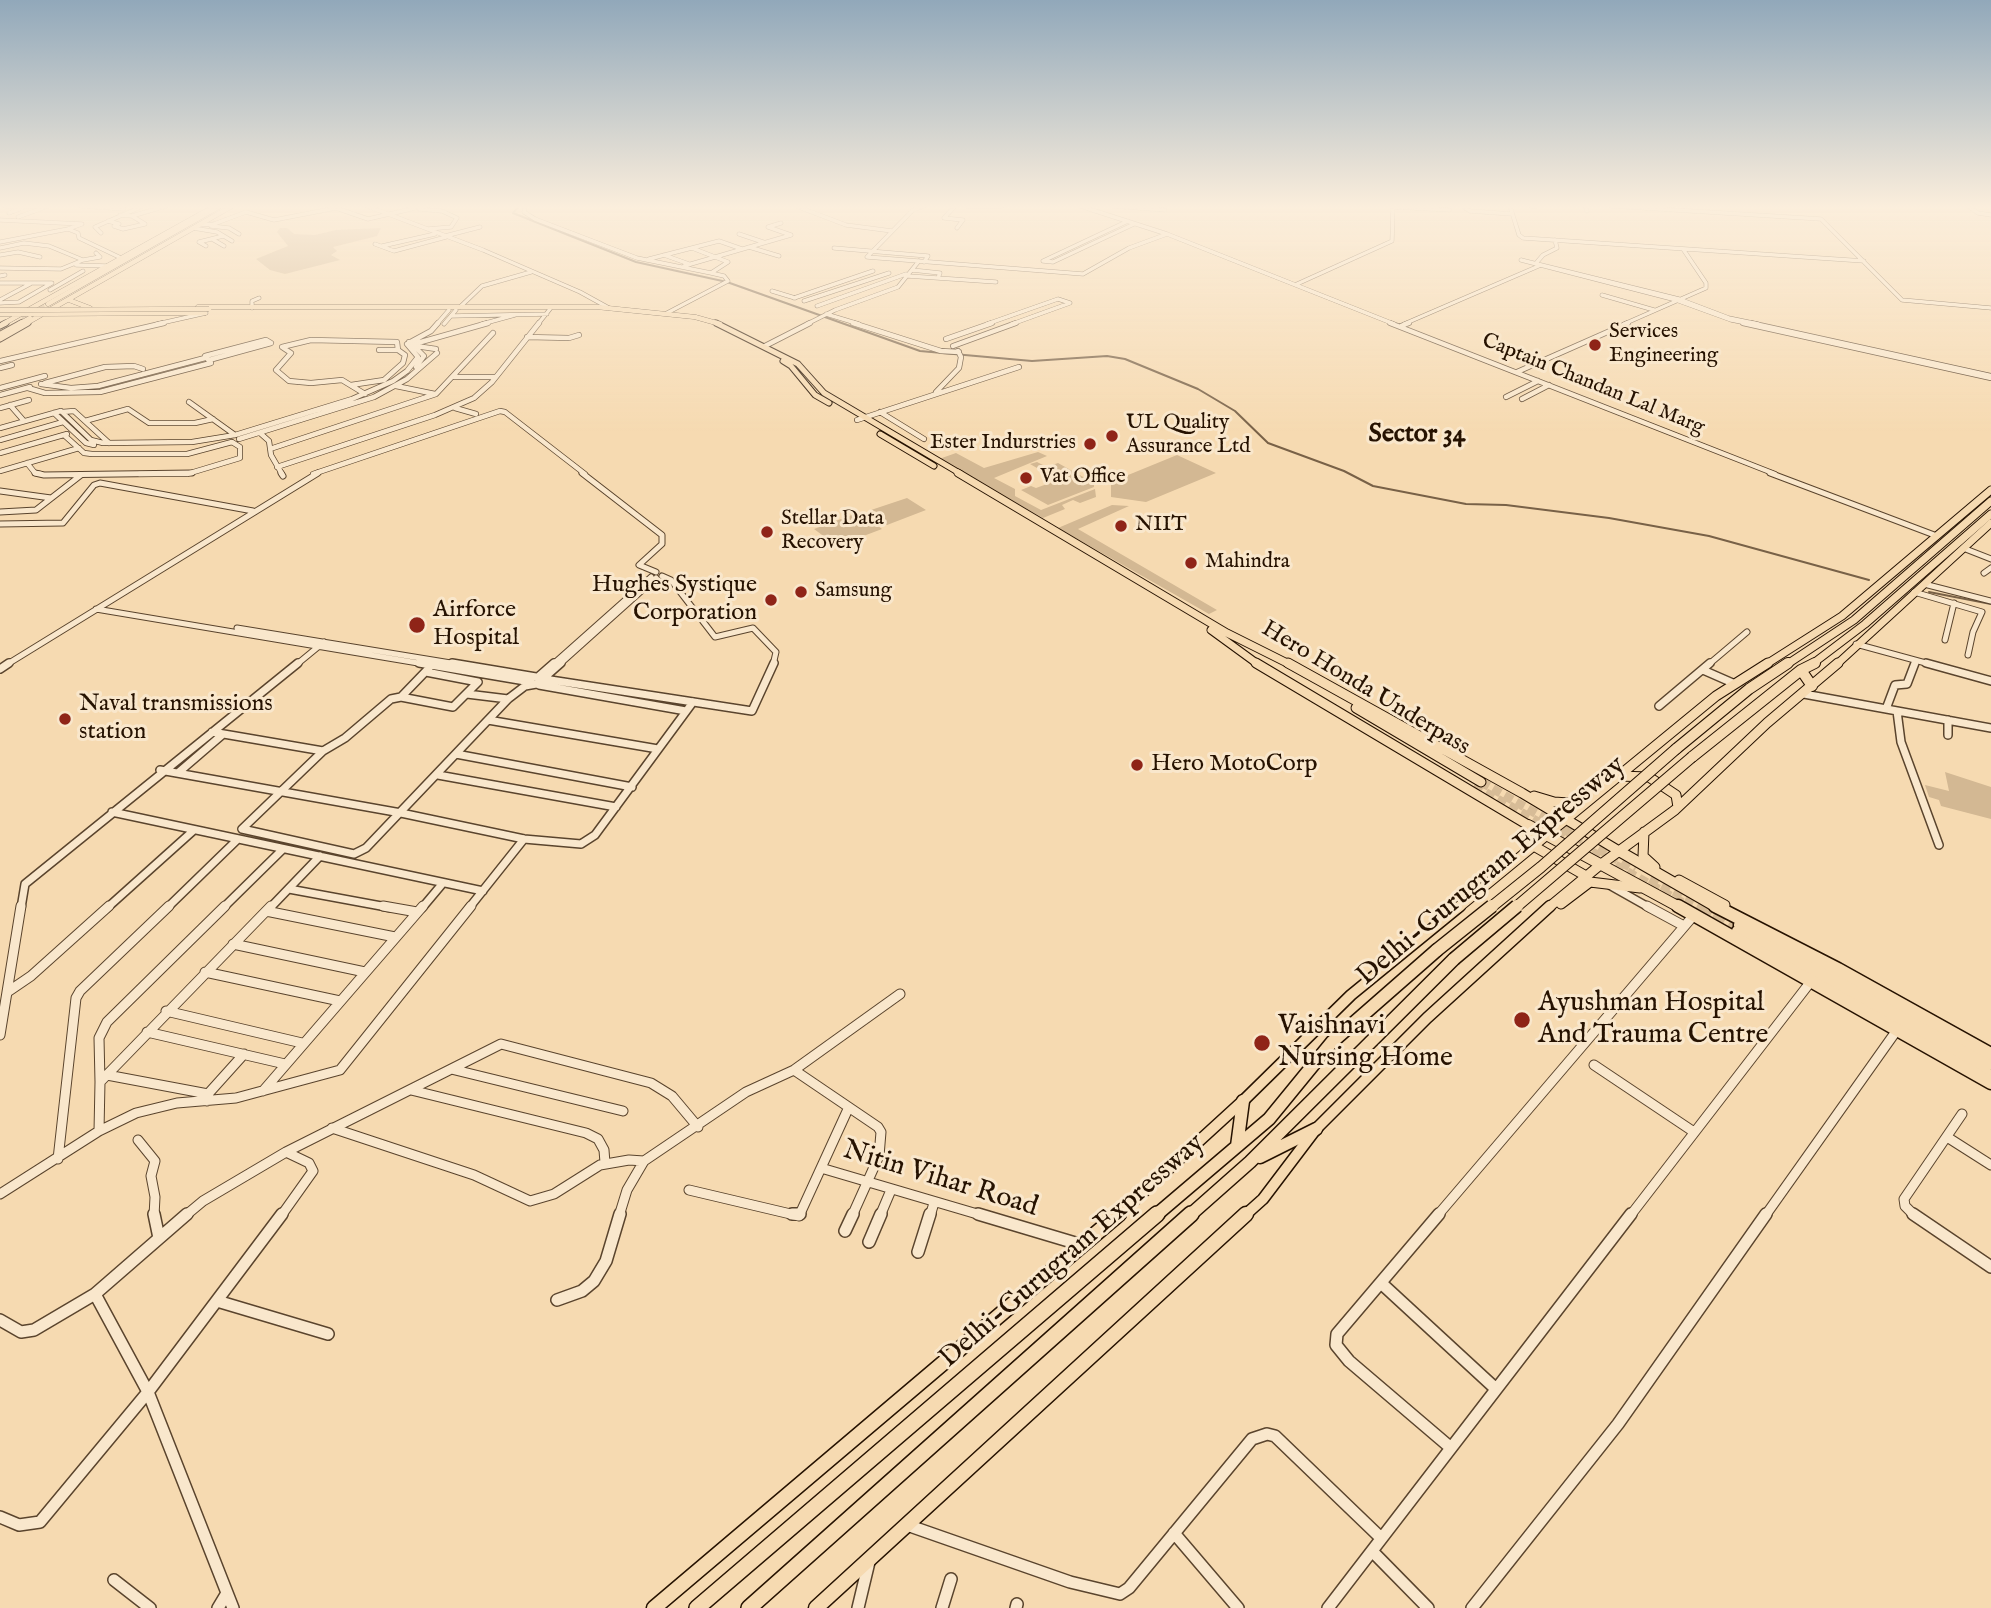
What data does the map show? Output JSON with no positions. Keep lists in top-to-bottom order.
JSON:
{
  "streets": {
    "highway": ["Delhi-Gurugram Expressway"],
    "main road": ["Hero Honda Underpass"],
    "street": ["Captain Chandan Lal Marg", "Nitin Vihar Road"]
  },
  "districts": ["Sector 34"],
  "places": [
    "Services Engineering",
    "UL Quality Assurance Ltd",
    "Ester Indurstries",
    "Vat Office",
    "NIIT",
    "Stellar Data Recovery",
    "Mahindra",
    "Samsung",
    "Hughes Systique Corporation",
    "Airforce Hospital",
    "Naval transmissions station",
    "Hero MotoCorp",
    "Ayushman Hospital And Trauma Centre",
    "Vaishnavi Nursing Home"
  ]
}
